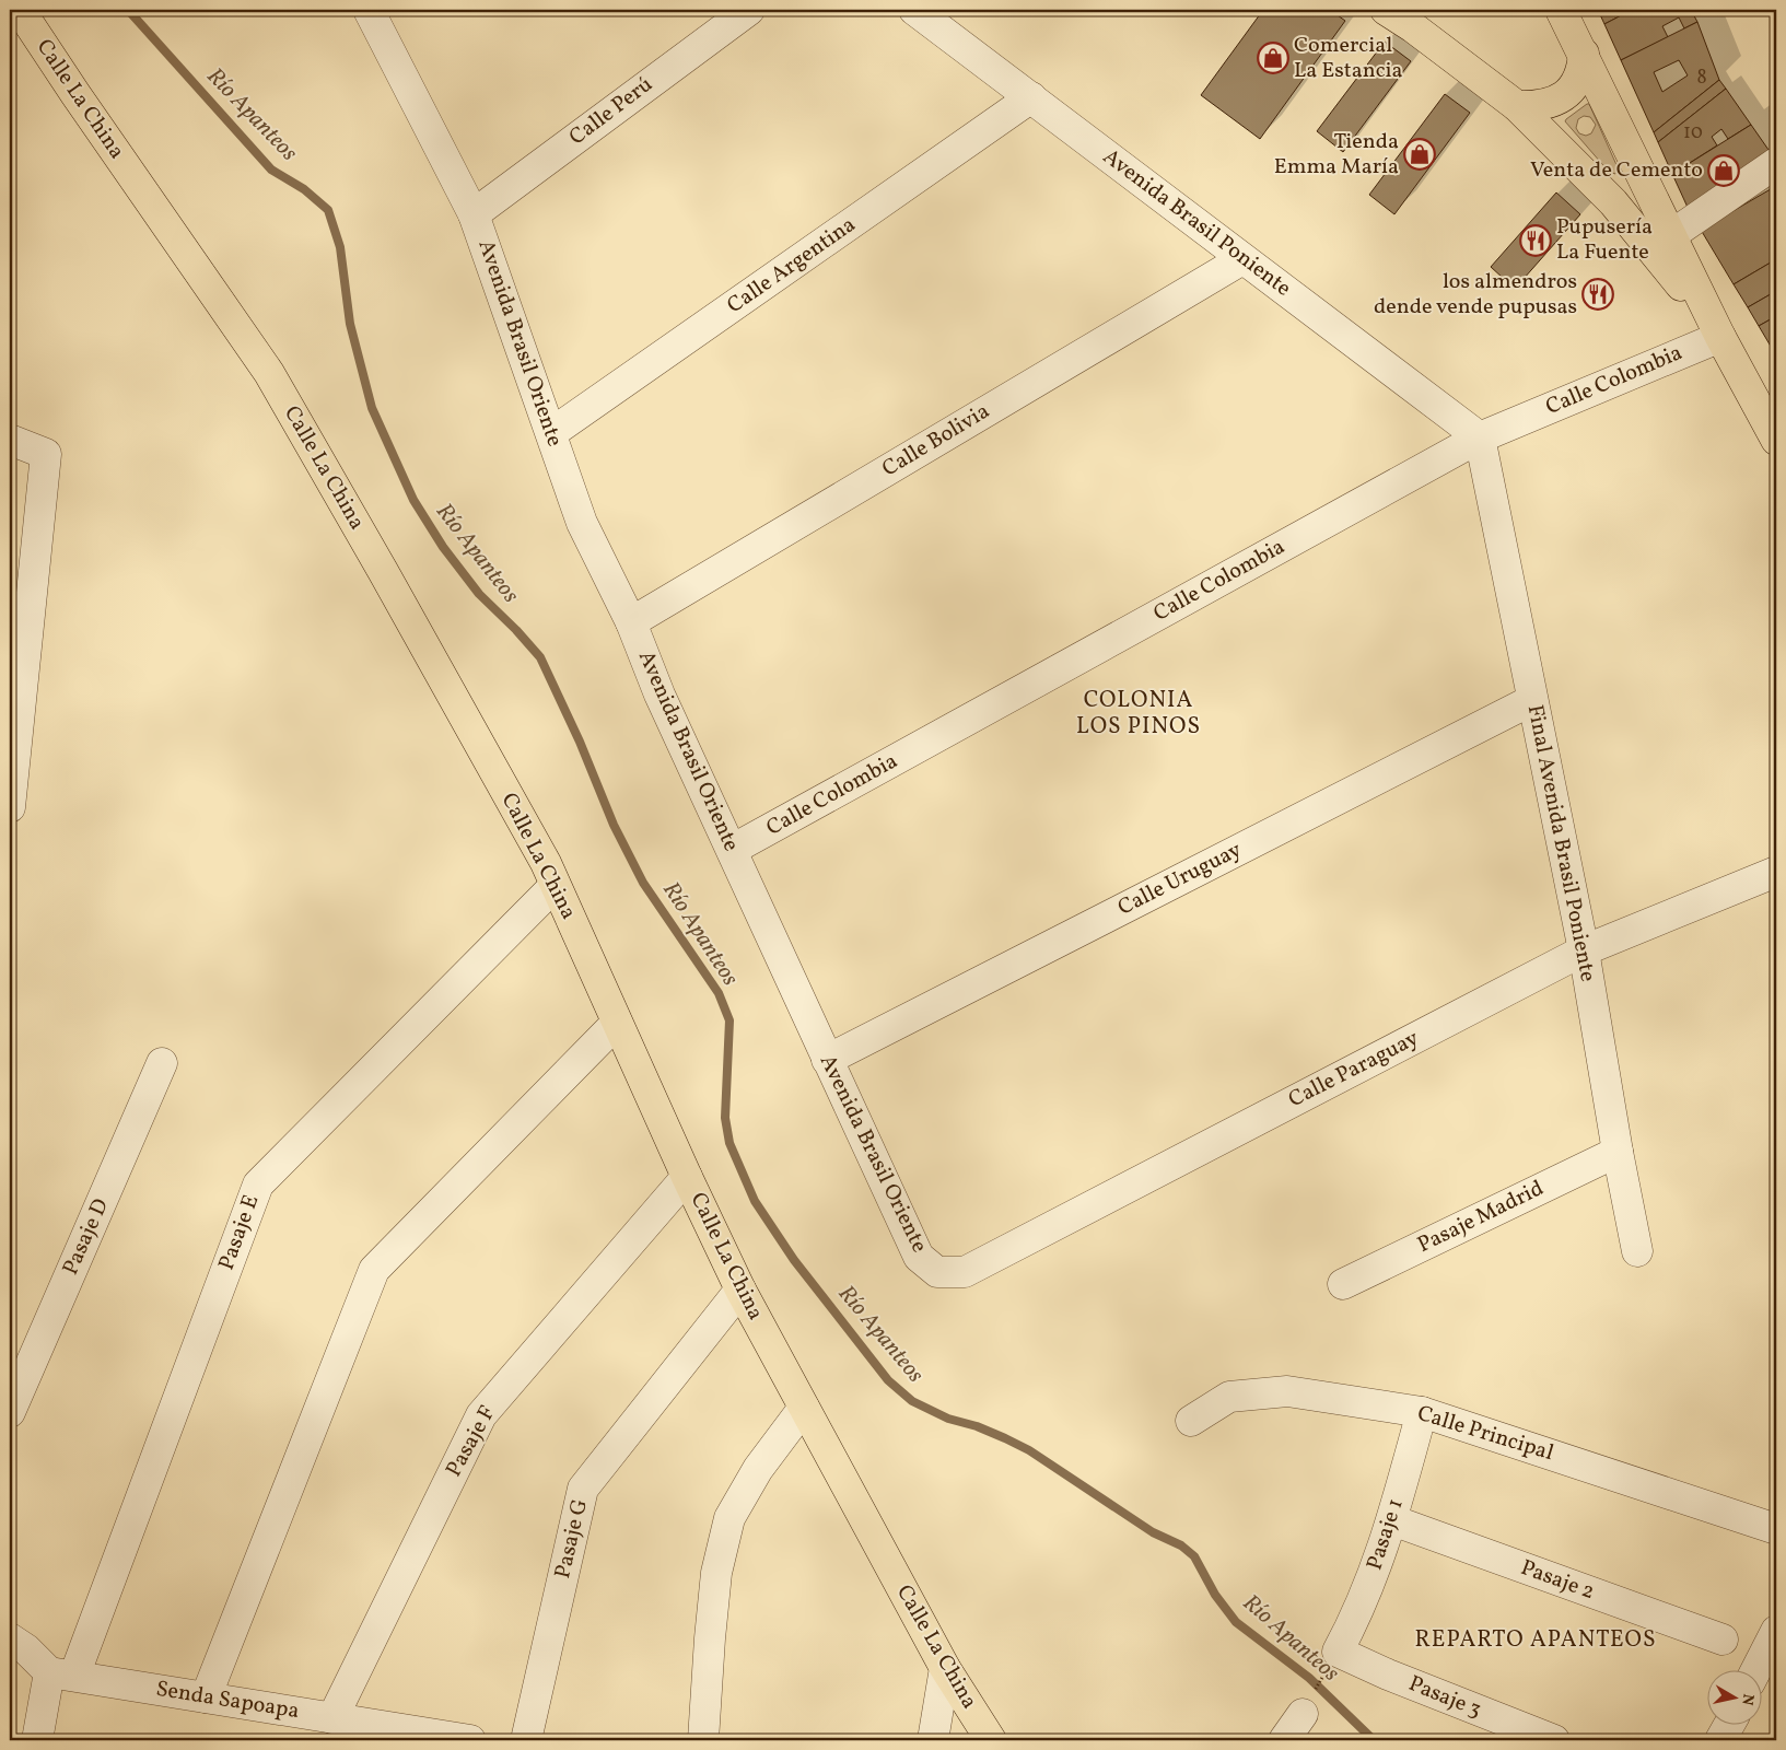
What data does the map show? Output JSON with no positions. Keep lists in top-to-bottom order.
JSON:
{
  "streets": {
    "main road": ["Calle La China"],
    "street": [
      "Calle Perú",
      "Avenida Brasil Poniente",
      "Calle Argentina",
      "Avenida Brasil Oriente",
      "Calle Colombia",
      "Calle Bolivia",
      "Final Avenida Brasil Poniente",
      "Calle Uruguay",
      "Calle Paraguay",
      "Pasaje Madrid",
      "Pasaje E",
      "Pasaje D",
      "Calle Principal",
      "Pasaje F",
      "Pasaje 1",
      "Pasaje G",
      "Pasaje 2",
      "Pasaje 3",
      "Senda Sapoapa"
    ]
  },
  "crossings": [
    ["Calle La China", "Pasaje E"],
    ["Calle La China", "Pasaje F"],
    ["Calle La China", "Pasaje G"],
    ["Calle Perú", "Avenida Brasil Oriente"],
    ["Avenida Brasil Poniente", "Calle Argentina"],
    ["Avenida Brasil Poniente", "Calle Colombia"],
    ["Avenida Brasil Poniente", "Calle Bolivia"],
    ["Avenida Brasil Poniente", "Final Avenida Brasil Poniente"],
    ["Calle Argentina", "Avenida Brasil Oriente"],
    ["Avenida Brasil Oriente", "Calle Colombia"],
    ["Avenida Brasil Oriente", "Calle Bolivia"],
    ["Avenida Brasil Oriente", "Calle Uruguay"],
    ["Avenida Brasil Oriente", "Calle Paraguay"],
    ["Calle Colombia", "Final Avenida Brasil Poniente"],
    ["Final Avenida Brasil Poniente", "Calle Uruguay"],
    ["Final Avenida Brasil Poniente", "Calle Paraguay"],
    ["Final Avenida Brasil Poniente", "Pasaje Madrid"],
    ["Pasaje E", "Senda Sapoapa"],
    ["Calle Principal", "Pasaje 1"],
    ["Pasaje F", "Senda Sapoapa"],
    ["Pasaje 1", "Pasaje 2"],
    ["Pasaje 1", "Pasaje 3"]
  ],
  "districts": ["COLONIA LOS PINOS", "REPARTO APANTEOS"],
  "water": ["Río Apanteos"],
  "places": {
    "shop": ["Comercial La Estancia", "Tienda Emma María", "Venta de Cemento"],
    "restaurant": ["Pupusería La Fuente", "los almendros dende vende pupusas"]
  },
  "house_numbers": ["8", "10"],
  "north": "right"
}
